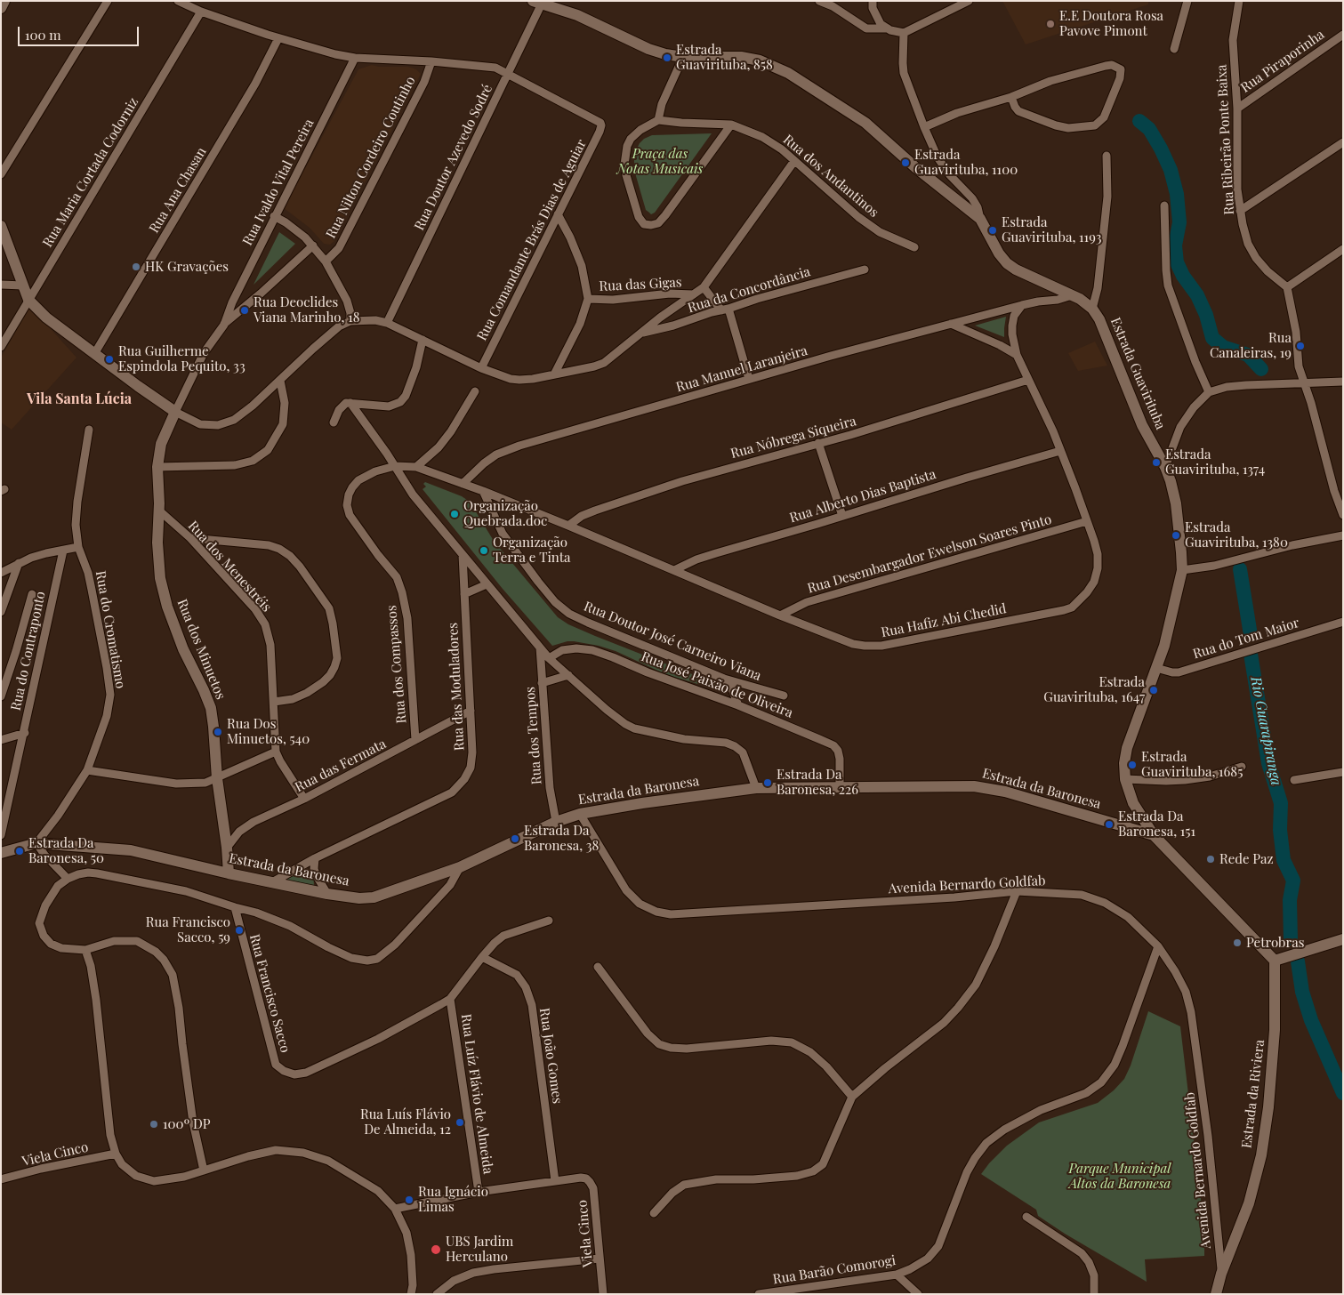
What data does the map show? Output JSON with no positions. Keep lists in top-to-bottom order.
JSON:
{
  "streets": {
    "street": [
      "Rua Piraporinha",
      "Rua Ribeirão Ponte Baixa",
      "Rua Nilton Cordeiro Coutinho",
      "Rua Doutor Azevedo Sodré",
      "Rua Maria Cortada Codorniz",
      "Rua dos Andantinos",
      "Rua Ivaldo Vital Pereira",
      "Rua Ana Chasan",
      "Rua Comandante Brás Dias de Aguiar",
      "Rua das Gigas",
      "Rua da Concordância",
      "Rua Manuel Laranjeira",
      "Estrada Guavirituba",
      "Rua Nóbrega Siqueira",
      "Rua Alberto Dias Baptista",
      "Rua Desembargador Ewelson Soares Pinto",
      "Rua dos Menestréis",
      "Rua Hafiz Abi Chedid",
      "Rua do Cromatismo",
      "Rua do Tom Maior",
      "Rua Doutor José Carneiro Viana",
      "Rua dos Minuetos",
      "Rua do Contraponto",
      "Rua dos Compassos",
      "Rua José Paixão de Oliveira",
      "Rua das Moduladores",
      "Rua dos Tempos",
      "Rua das Fermata",
      "Estrada da Baronesa",
      "Avenida Bernardo Goldfab",
      "Rua Francisco Sacco",
      "Rua João Gomes",
      "Rua Luíz Flávio de Almeida",
      "Estrada da Riviera",
      "Viela Cinco",
      "Rua Barão Comorogi"
    ]
  },
  "crossings": [
    ["Rua Piraporinha", "Rua Ribeirão Ponte Baixa"],
    ["Rua Doutor Azevedo Sodré", "Rua Comandante Brás Dias de Aguiar"],
    ["Rua Doutor Azevedo Sodré", "Estrada Guavirituba"],
    ["Rua Ivaldo Vital Pereira", "Rua dos Minuetos"],
    ["Rua Manuel Laranjeira", "Estrada Guavirituba"],
    ["Rua Manuel Laranjeira", "Rua Hafiz Abi Chedid"],
    ["Estrada Guavirituba", "Rua do Tom Maior"],
    ["Estrada Guavirituba", "Estrada da Baronesa"],
    ["Estrada Guavirituba", "Estrada da Riviera"],
    ["Rua Nóbrega Siqueira", "Rua Hafiz Abi Chedid"],
    ["Rua Alberto Dias Baptista", "Rua Hafiz Abi Chedid"],
    ["Rua Desembargador Ewelson Soares Pinto", "Rua Hafiz Abi Chedid"],
    ["Rua dos Menestréis", "Rua dos Minuetos"],
    ["Rua dos Menestréis", "Rua das Fermata"],
    ["Rua Hafiz Abi Chedid", "Rua Doutor José Carneiro Viana"],
    ["Rua Hafiz Abi Chedid", "Rua dos Compassos"],
    ["Rua do Cromatismo", "Estrada da Baronesa"],
    ["Rua dos Minuetos", "Rua das Fermata"],
    ["Rua dos Minuetos", "Estrada da Baronesa"],
    ["Rua dos Compassos", "Rua das Fermata"],
    ["Rua José Paixão de Oliveira", "Estrada da Baronesa"],
    ["Rua das Moduladores", "Rua das Fermata"],
    ["Rua das Moduladores", "Estrada da Baronesa"],
    ["Rua dos Tempos", "Estrada da Baronesa"],
    ["Estrada da Baronesa", "Avenida Bernardo Goldfab"],
    ["Estrada da Baronesa", "Rua Francisco Sacco"],
    ["Avenida Bernardo Goldfab", "Estrada da Riviera"],
    ["Avenida Bernardo Goldfab", "Rua Barão Comorogi"],
    ["Rua Francisco Sacco", "Rua João Gomes"],
    ["Rua Francisco Sacco", "Rua Luíz Flávio de Almeida"],
    ["Rua João Gomes", "Viela Cinco"]
  ],
  "districts": ["Vila Santa Lúcia"],
  "water": ["Rio Guarapiranga"],
  "parks": ["Praça das Notas Musicais", "Parque Municipal Altos da Baronesa"],
  "places": [
    "E.E Doutora Rosa Pavove Pimont",
    "Estrada Guavirituba, 858",
    "Estrada Guavirituba, 1100",
    "Estrada Guavirituba, 1193",
    "HK Gravações",
    "Rua Deoclides Viana Marinho, 18",
    "Rua Canaleiras, 19",
    "Rua Guilherme Espindola Pequito, 33",
    "Estrada Guavirituba, 1374",
    "Organização Quebrada.doc",
    "Estrada Guavirituba, 1380",
    "Organização Terra e Tinta",
    "Estrada Guavirituba, 1647",
    "Rua Dos Minuetos, 540",
    "Estrada Guavirituba, 1685",
    "Estrada Da Baronesa, 226",
    "Estrada Da Baronesa, 151",
    "Estrada Da Baronesa, 38",
    "Estrada Da Baronesa, 50",
    "Rede Paz",
    "Rua Francisco Sacco, 59",
    "Petrobras",
    "Rua Luís Flávio De Almeida, 12",
    "100º DP",
    "Rua Ignácio Limas",
    "UBS Jardim Herculano"
  ],
  "scale_bar": "100 m"
}
